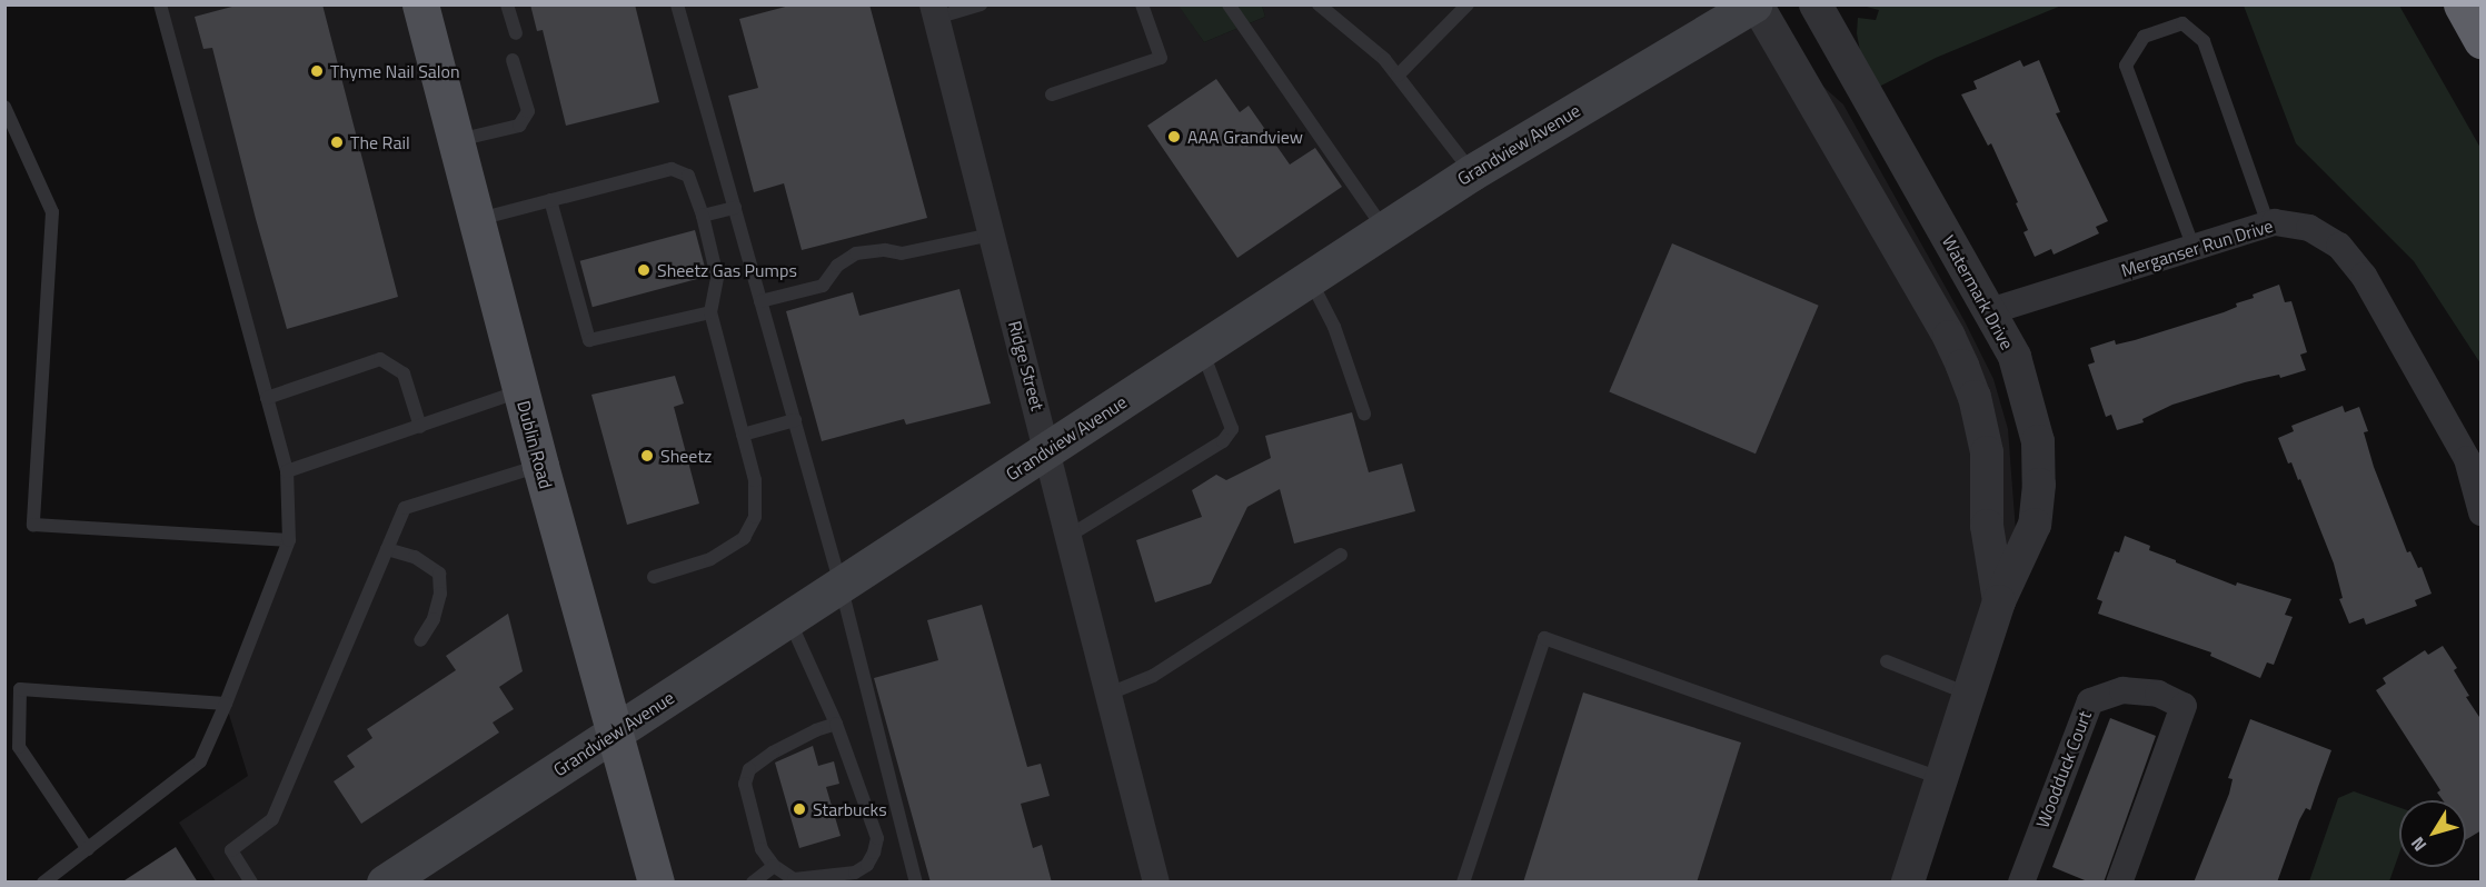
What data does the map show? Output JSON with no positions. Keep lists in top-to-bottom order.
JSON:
{
  "streets": {
    "main road": ["Grandview Avenue", "Dublin Road"],
    "street": [
      "Merganser Run Drive",
      "Watermark Drive",
      "Ridge Street",
      "Woodduck Court"
    ]
  },
  "crossings": [
    ["Grandview Avenue", "Watermark Drive"],
    ["Grandview Avenue", "Ridge Street"],
    ["Grandview Avenue", "Dublin Road"],
    ["Merganser Run Drive", "Watermark Drive"]
  ],
  "places": [
    "Thyme Nail Salon",
    "AAA Grandview",
    "The Rail",
    "Sheetz Gas Pumps",
    "Sheetz",
    "Starbucks"
  ],
  "north": "bottom left"
}
